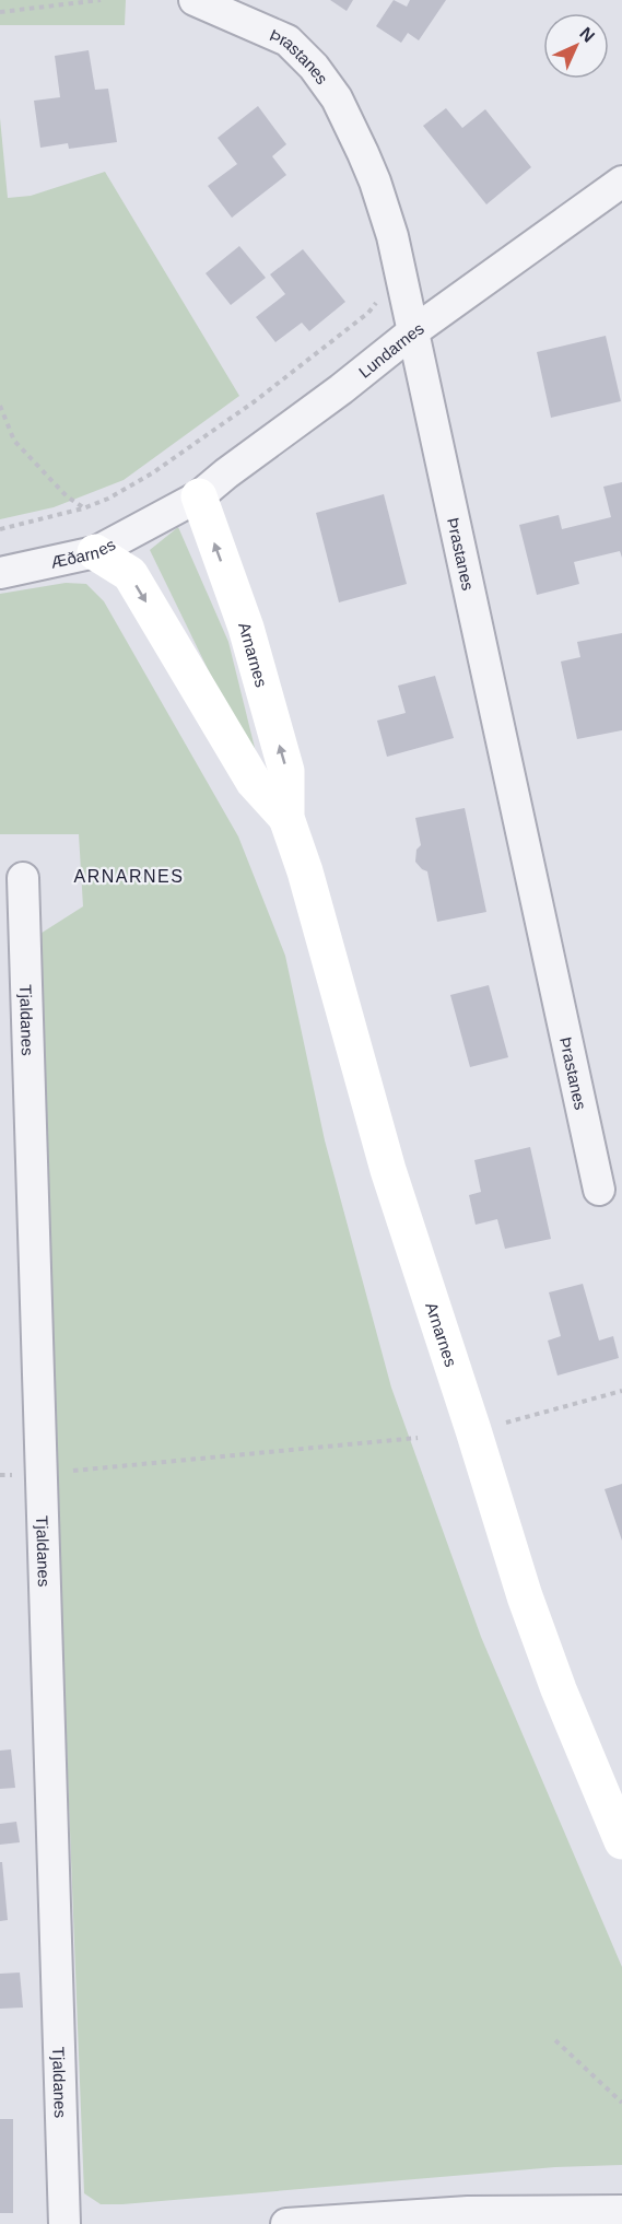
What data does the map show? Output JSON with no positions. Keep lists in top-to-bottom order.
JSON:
{
  "streets": {
    "street": [
      "Þrastanes",
      "Lundarnes",
      "Æðarnes",
      "Arnarnes",
      "Tjaldanes"
    ]
  },
  "crossings": [
    ["Þrastanes", "Lundarnes"],
    ["Lundarnes", "Æðarnes"],
    ["Lundarnes", "Arnarnes"],
    ["Æðarnes", "Arnarnes"]
  ],
  "districts": ["ARNARNES"],
  "north": "top right"
}
